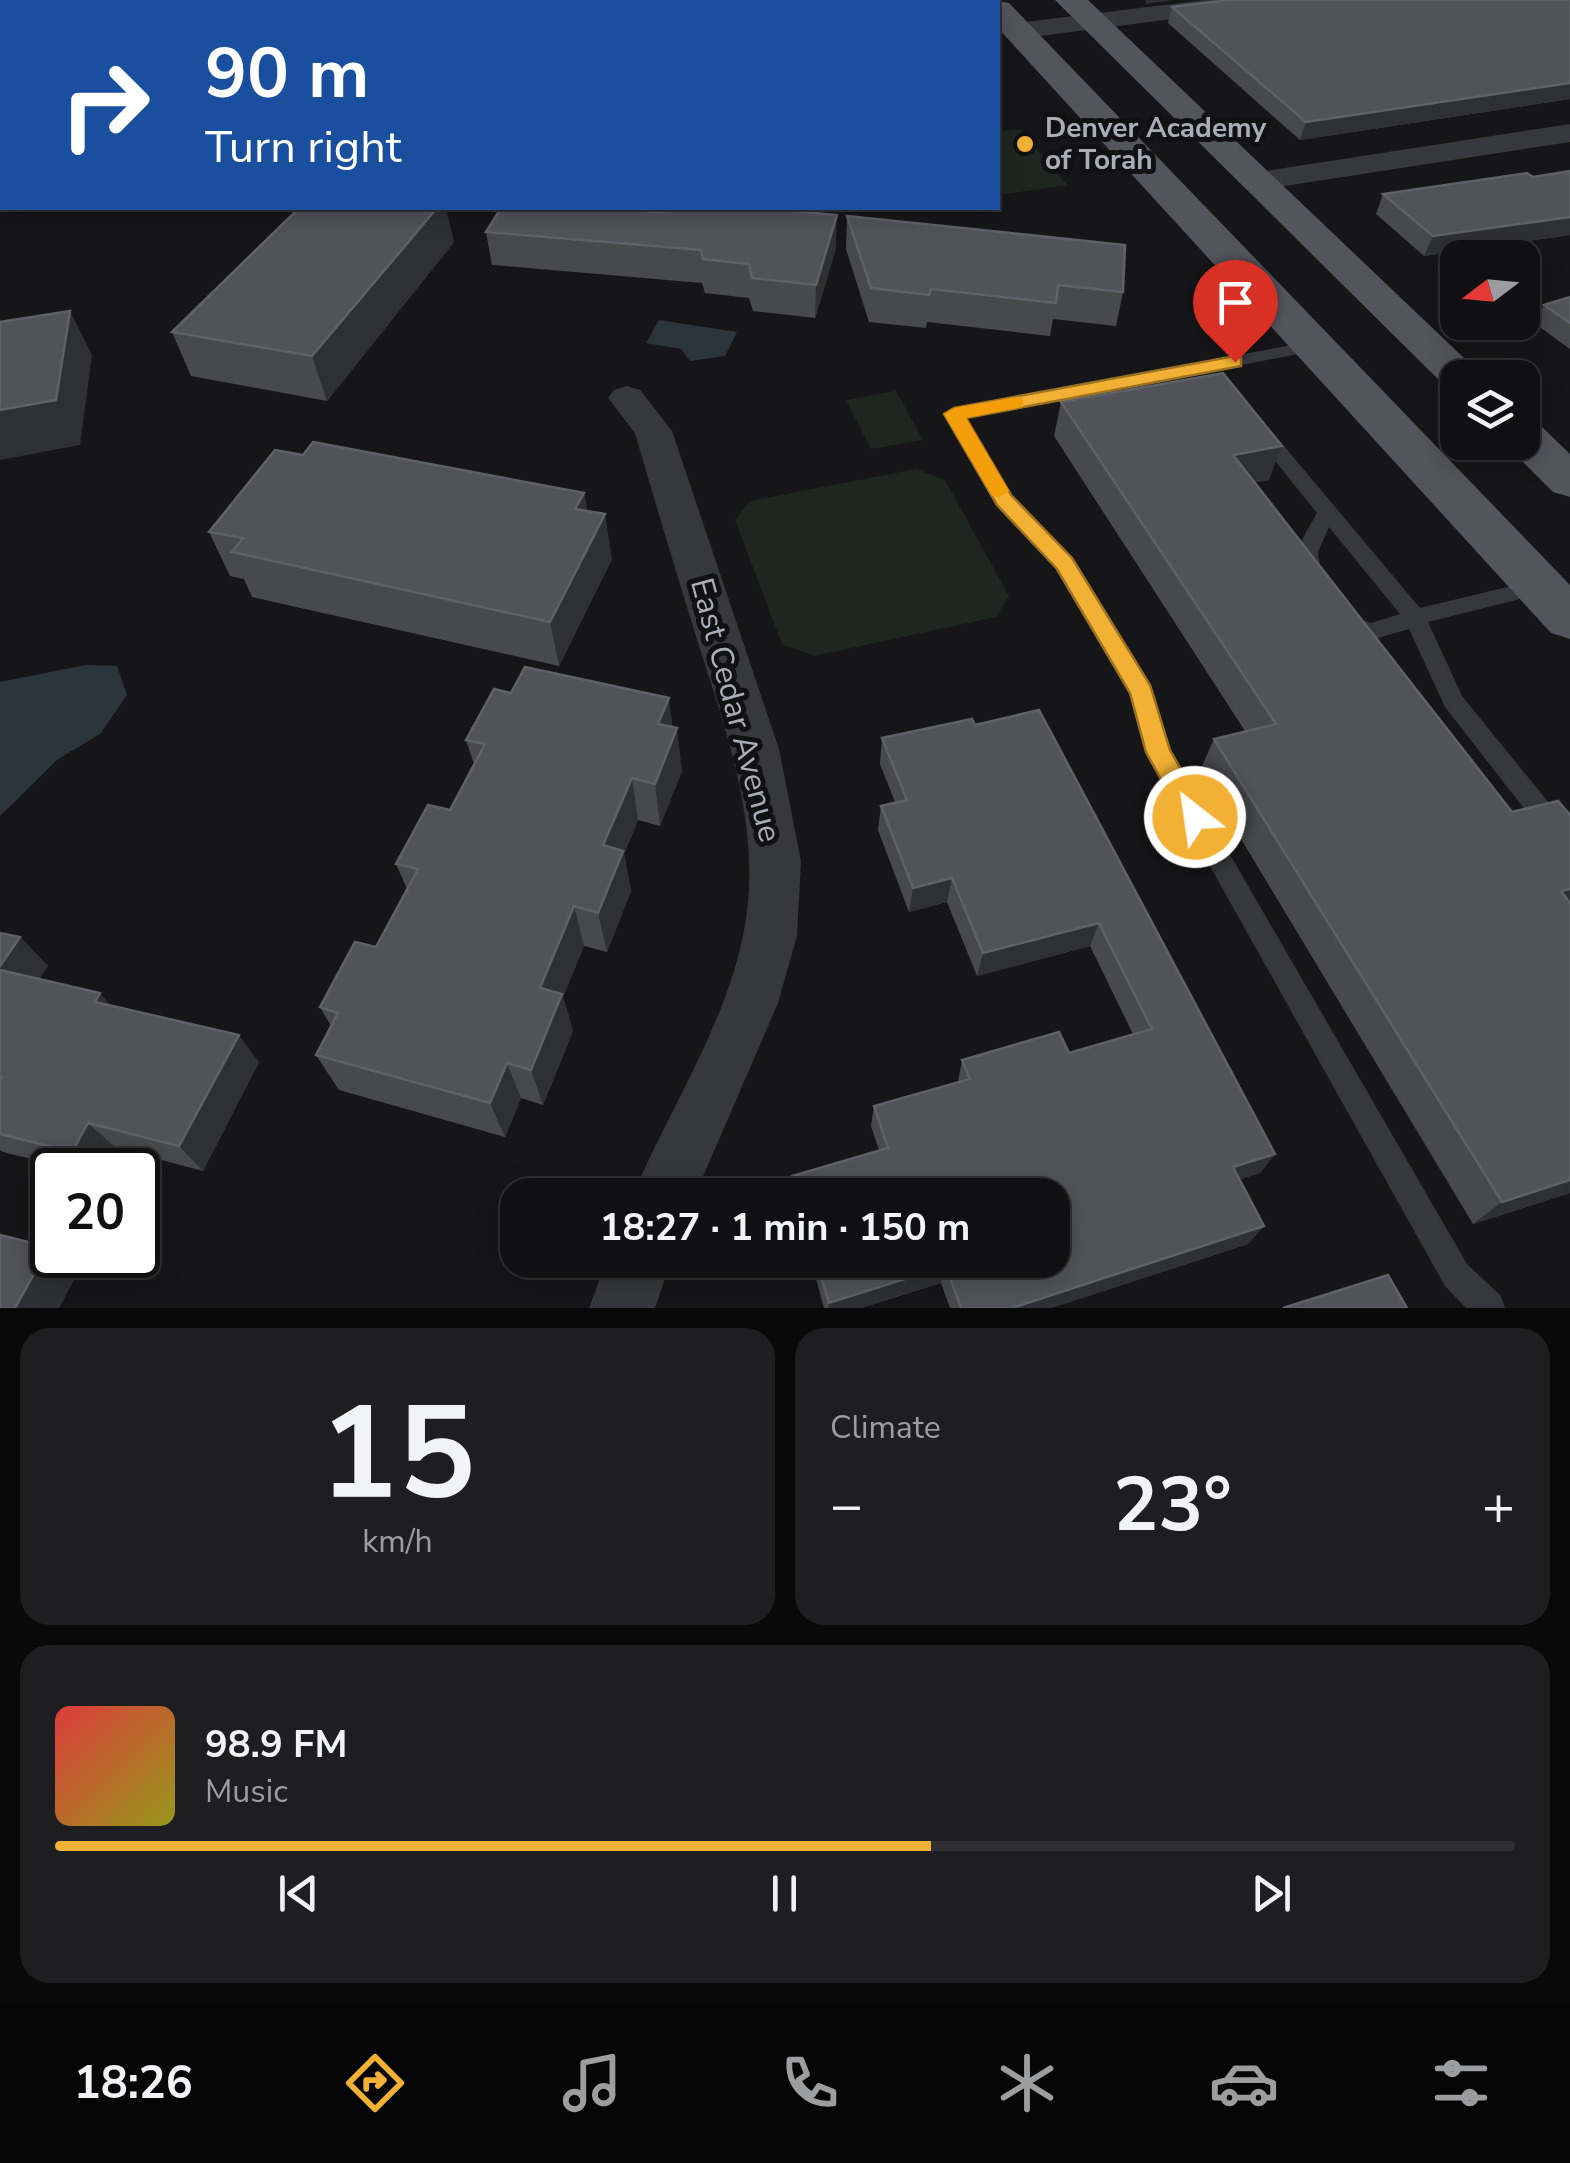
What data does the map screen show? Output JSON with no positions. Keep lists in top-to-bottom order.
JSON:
{
  "streets": {
    "street": ["East Cedar Avenue"]
  },
  "places": ["Denver Academy of Torah"],
  "north": "left",
  "page": {
    "turn": ["90 m", "Turn right"],
    "limit": "20",
    "trip": "18:27 · 1 min · 150 m",
    "tile": [
      ["15", "km/h"],
      "Climate"
    ],
    "heat": ["−", "23°", "+"],
    "song": ["98.9 FM", "Music"],
    "tabs": "18:26"
  }
}
